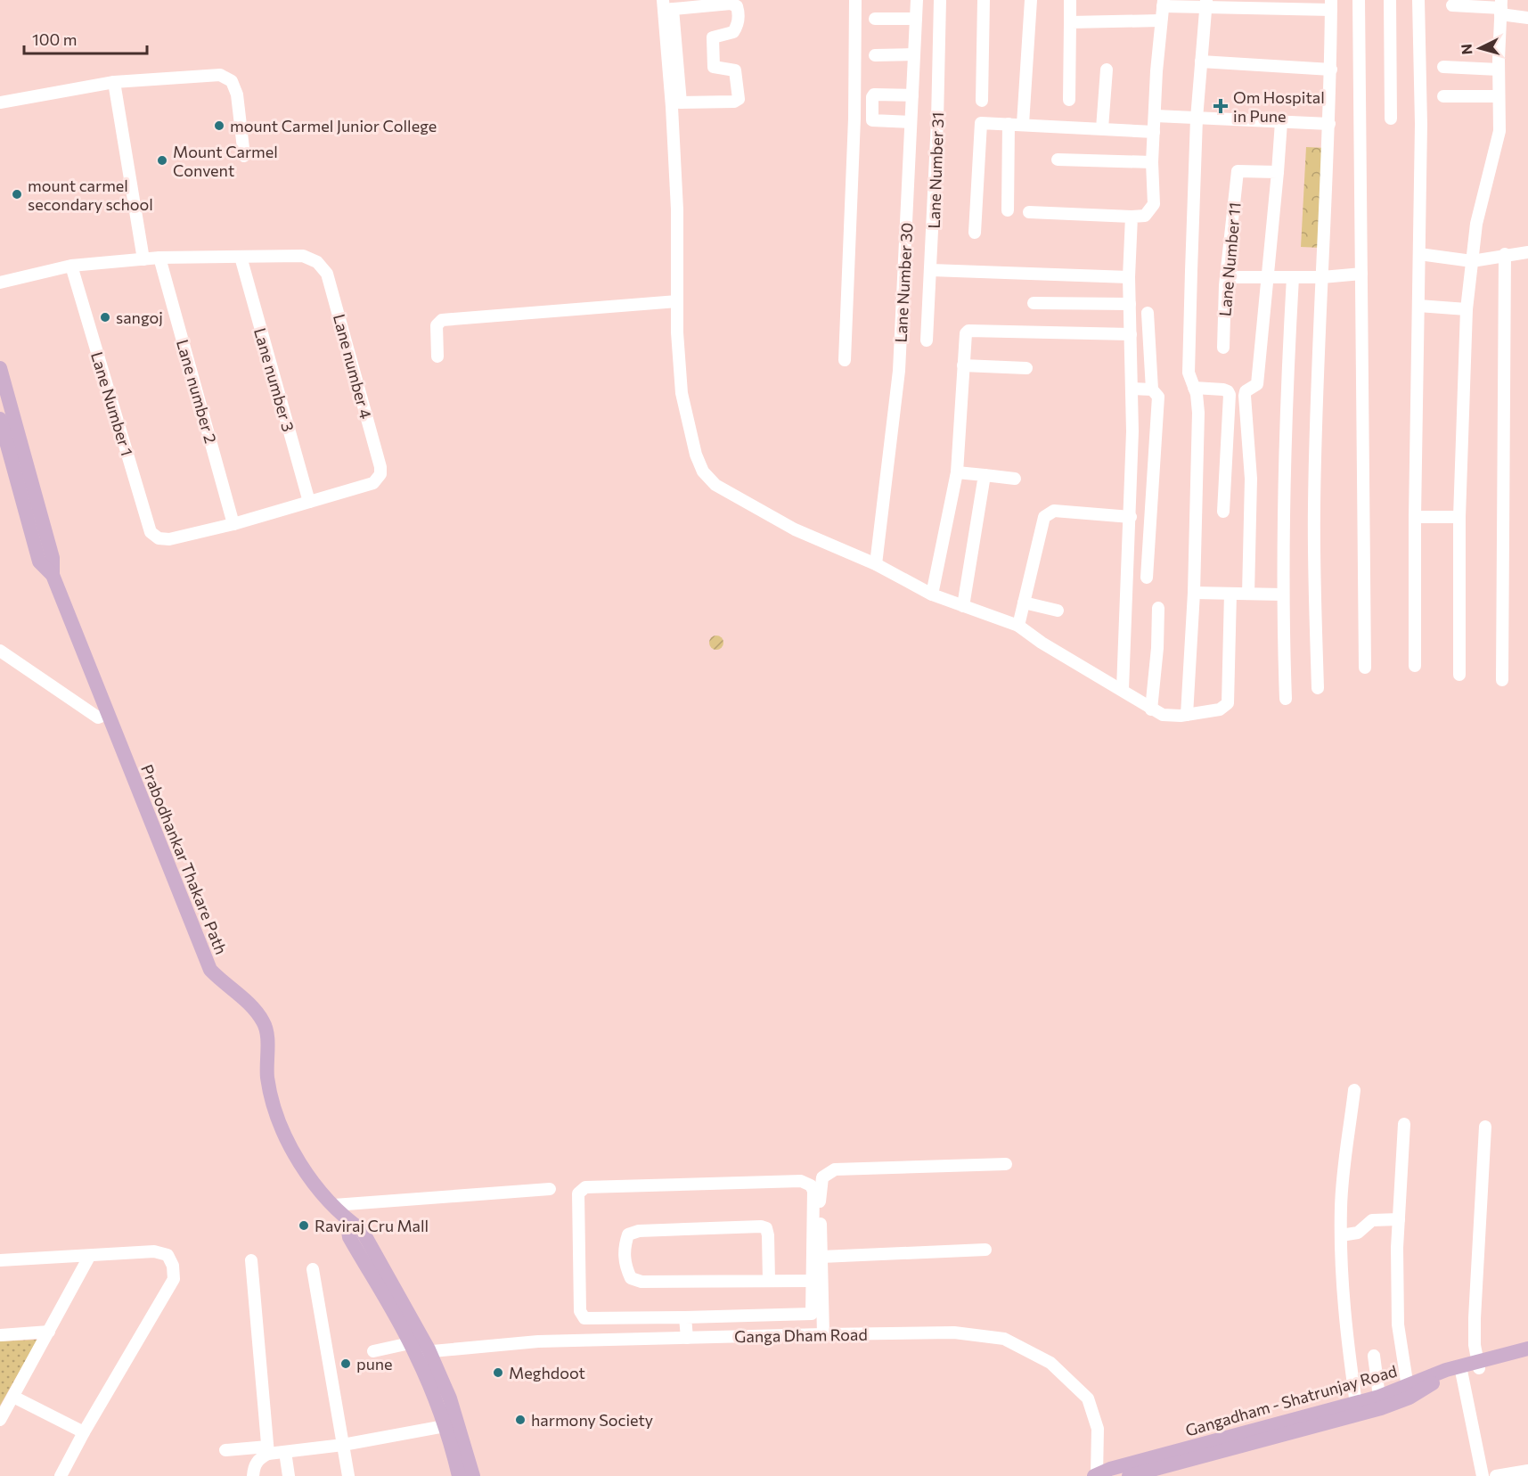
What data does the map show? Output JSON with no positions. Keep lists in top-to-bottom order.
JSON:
{
  "streets": {
    "main road": ["Prabodhankar Thakare Path", "Gangadham - Shatrunjay Road"],
    "street": [
      "Lane Number 31",
      "Lane Number 11",
      "Lane Number 30",
      "Lane number 4",
      "Lane number 3",
      "Lane number 2",
      "Lane Number 1",
      "Ganga Dham Road"
    ]
  },
  "crossings": [
    ["Lane number 4", "Lane number 3"],
    ["Lane number 2", "Lane Number 1"],
    ["Prabodhankar Thakare Path", "Ganga Dham Road"],
    ["Ganga Dham Road", "Gangadham - Shatrunjay Road"]
  ],
  "places": {
    "health": ["Om Hospital in Pune"],
    "other": [
      "mount Carmel Junior College",
      "Mount Carmel Convent",
      "mount carmel secondary school",
      "sangoj",
      "Raviraj Cru Mall",
      "pune",
      "Meghdoot",
      "harmony Society"
    ]
  },
  "scale_bar": "100 m",
  "north": "left"
}
